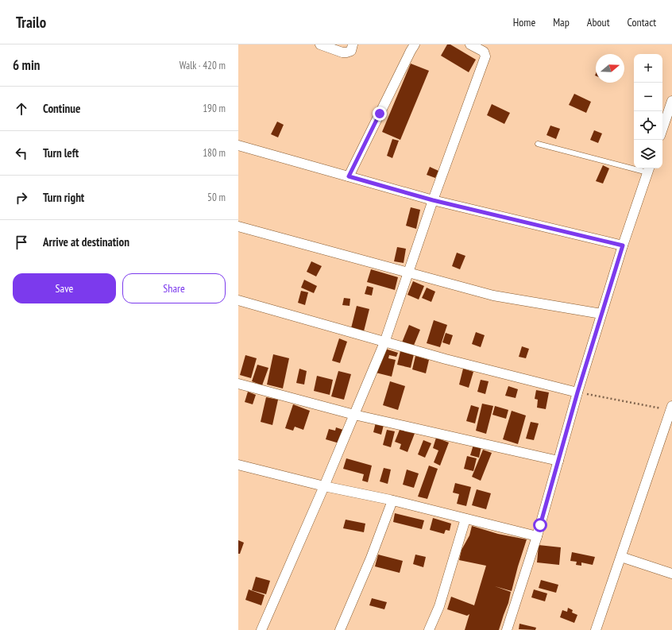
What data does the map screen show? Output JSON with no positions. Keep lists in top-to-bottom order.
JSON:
{
  "north": "right",
  "page": {
    "header": "Trailo",
    "nav": [
      "Home",
      "Map",
      "About",
      "Contact"
    ],
    "heading": ["6 min", "Walk · 420 m"],
    "map_buttons": ["+", "−"],
    "list": [
      ["Continue", "190 m"],
      ["Turn left", "180 m"],
      ["Turn right", "50 m"],
      "Arrive at destination"
    ],
    "buttons": ["Save", "Share"]
  }
}
